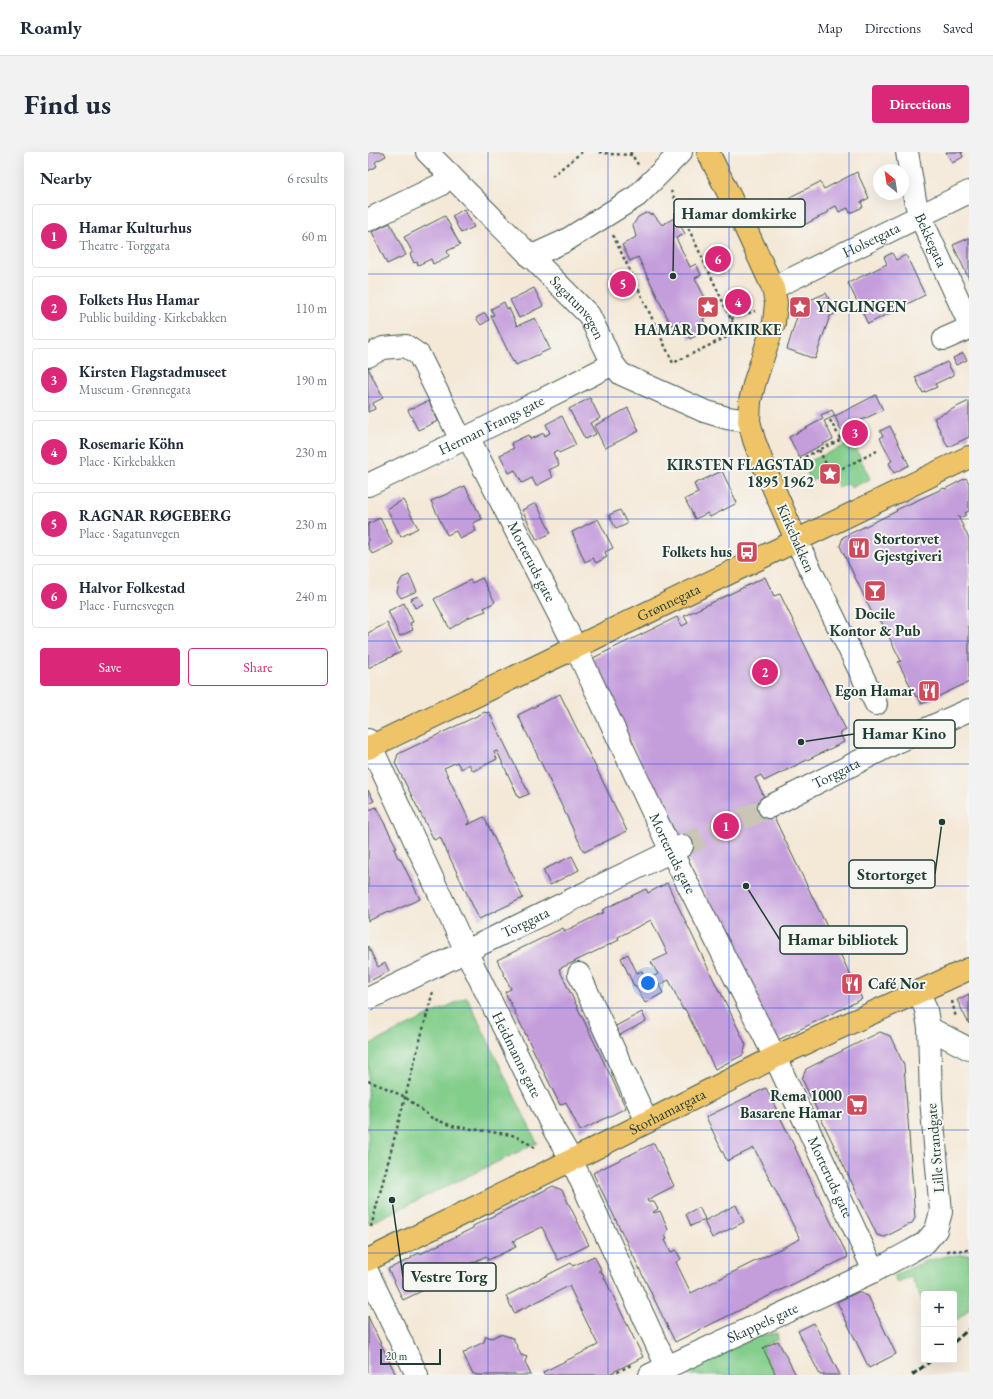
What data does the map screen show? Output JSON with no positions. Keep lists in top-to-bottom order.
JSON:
{
  "streets": {
    "main road": ["Kirkebakken", "Grønnegata", "Storhamargata"],
    "street": [
      "Holsetgata",
      "Bekkegata",
      "Sagatunvegen",
      "Herman Frangs gate",
      "Morteruds gate",
      "Torggata",
      "Heidmanns gate",
      "Lille Strandgate",
      "Skappels gate"
    ]
  },
  "crossings": [
    ["Holsetgata", "Bekkegata"],
    ["Holsetgata", "Kirkebakken"],
    ["Sagatunvegen", "Herman Frangs gate"],
    ["Sagatunvegen", "Kirkebakken"],
    ["Herman Frangs gate", "Morteruds gate"],
    ["Kirkebakken", "Grønnegata"],
    ["Morteruds gate", "Grønnegata"],
    ["Morteruds gate", "Torggata"],
    ["Morteruds gate", "Storhamargata"],
    ["Morteruds gate", "Lille Strandgate"],
    ["Morteruds gate", "Skappels gate"],
    ["Grønnegata", "Heidmanns gate"],
    ["Torggata", "Heidmanns gate"],
    ["Heidmanns gate", "Storhamargata"],
    ["Heidmanns gate", "Skappels gate"],
    ["Storhamargata", "Lille Strandgate"],
    ["Lille Strandgate", "Skappels gate"]
  ],
  "places": {
    "other": [
      "Hamar domkirke",
      "Hamar Kino",
      "Stortorget",
      "Hamar bibliotek",
      "Vestre Torg"
    ],
    "place": ["HAMAR DOMKIRKE", "YNGLINGEN", "KIRSTEN FLAGSTAD 1895 1962"],
    "restaurant": ["Stortorvet Gjestgiveri", "Egon Hamar", "Café Nor"],
    "bus stop": ["Folkets hus"],
    "bar": ["Docile Kontor & Pub"],
    "supermarket": ["Rema 1000 Basarene Hamar"]
  },
  "scale_bar": "20 m",
  "north": "top left",
  "page": {
    "header": "Roamly",
    "nav": ["Map", "Directions", "Saved"],
    "buttons": [
      "Directions",
      ["Save", "Share"]
    ],
    "title": "Find us",
    "heading": ["Nearby", "6 results"],
    "list": [
      {
        "mark": "1",
        "name": "Hamar Kulturhus",
        "note": "Theatre · Torggata",
        "value": "60 m"
      },
      {
        "mark": "2",
        "name": "Folkets Hus Hamar",
        "note": "Public building · Kirkebakken",
        "value": "110 m"
      },
      {
        "mark": "3",
        "name": "Kirsten Flagstadmuseet",
        "note": "Museum · Grønnegata",
        "value": "190 m"
      },
      {
        "mark": "4",
        "name": "Rosemarie Köhn",
        "note": "Place · Kirkebakken",
        "value": "230 m"
      },
      {
        "mark": "5",
        "name": "RAGNAR RØGEBERG",
        "note": "Place · Sagatunvegen",
        "value": "230 m"
      },
      {
        "mark": "6",
        "name": "Halvor Folkestad",
        "note": "Place · Furnesvegen",
        "value": "240 m"
      }
    ],
    "pins": [
      "6",
      "5",
      "4",
      "3",
      "2",
      "1"
    ],
    "map_buttons": ["+", "−"],
    "scale": "20 m"
  }
}
